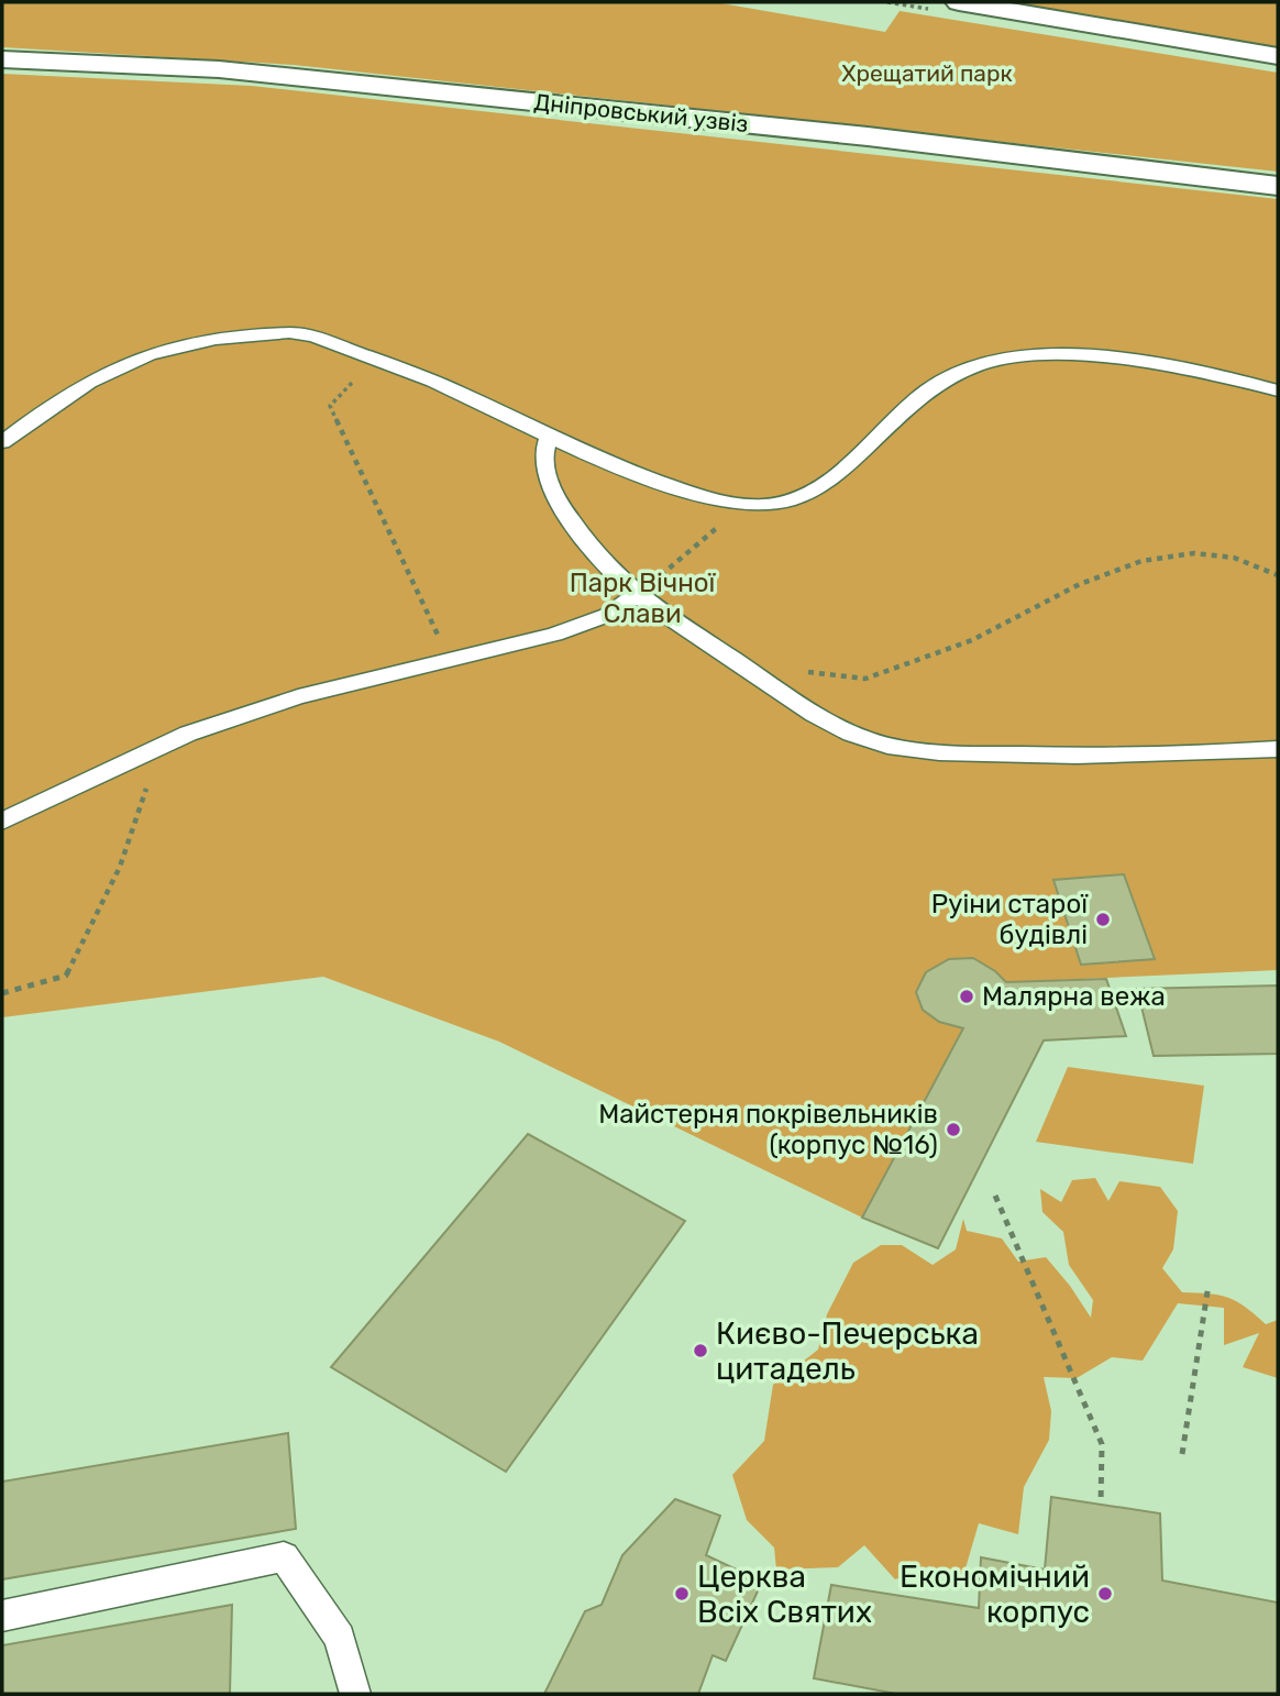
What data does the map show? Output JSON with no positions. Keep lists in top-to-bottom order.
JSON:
{
  "streets": {
    "main road": ["Дніпровський узвіз"]
  },
  "parks": ["Хрещатий парк", "Парк Вічної Слави"],
  "places": [
    "Руіни старої будівлі",
    "Малярна вежа",
    "Майстерня покрівельників (корпус №16)",
    "Києво-Печерська цитадель",
    "Церква Всіх Святих",
    "Економічний корпус"
  ]
}
